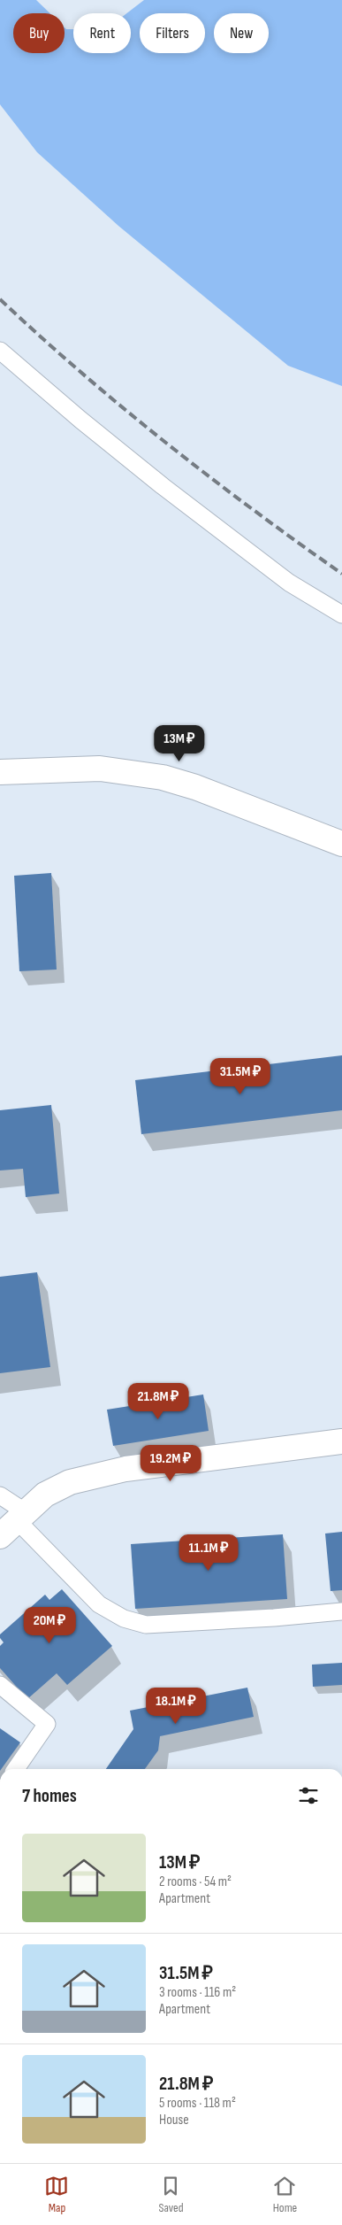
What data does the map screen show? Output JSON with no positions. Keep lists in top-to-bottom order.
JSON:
{
  "page": {
    "chip": [
      "Buy",
      "Rent",
      "Filters",
      "New"
    ],
    "price": [
      "13M ₽",
      "31.5M ₽",
      "21.8M ₽",
      "19.2M ₽",
      "11.1M ₽",
      "20M ₽",
      "18.1M ₽"
    ],
    "heading": "7 homes",
    "list": [
      {
        "name": "13M ₽",
        "note": "2 rooms · 54 m² · Apartment"
      },
      {
        "name": "31.5M ₽",
        "note": "3 rooms · 116 m² · Apartment"
      },
      {
        "name": "21.8M ₽",
        "note": "5 rooms · 118 m² · House"
      }
    ],
    "tabs": ["Map", "Saved", "Home"]
  }
}
